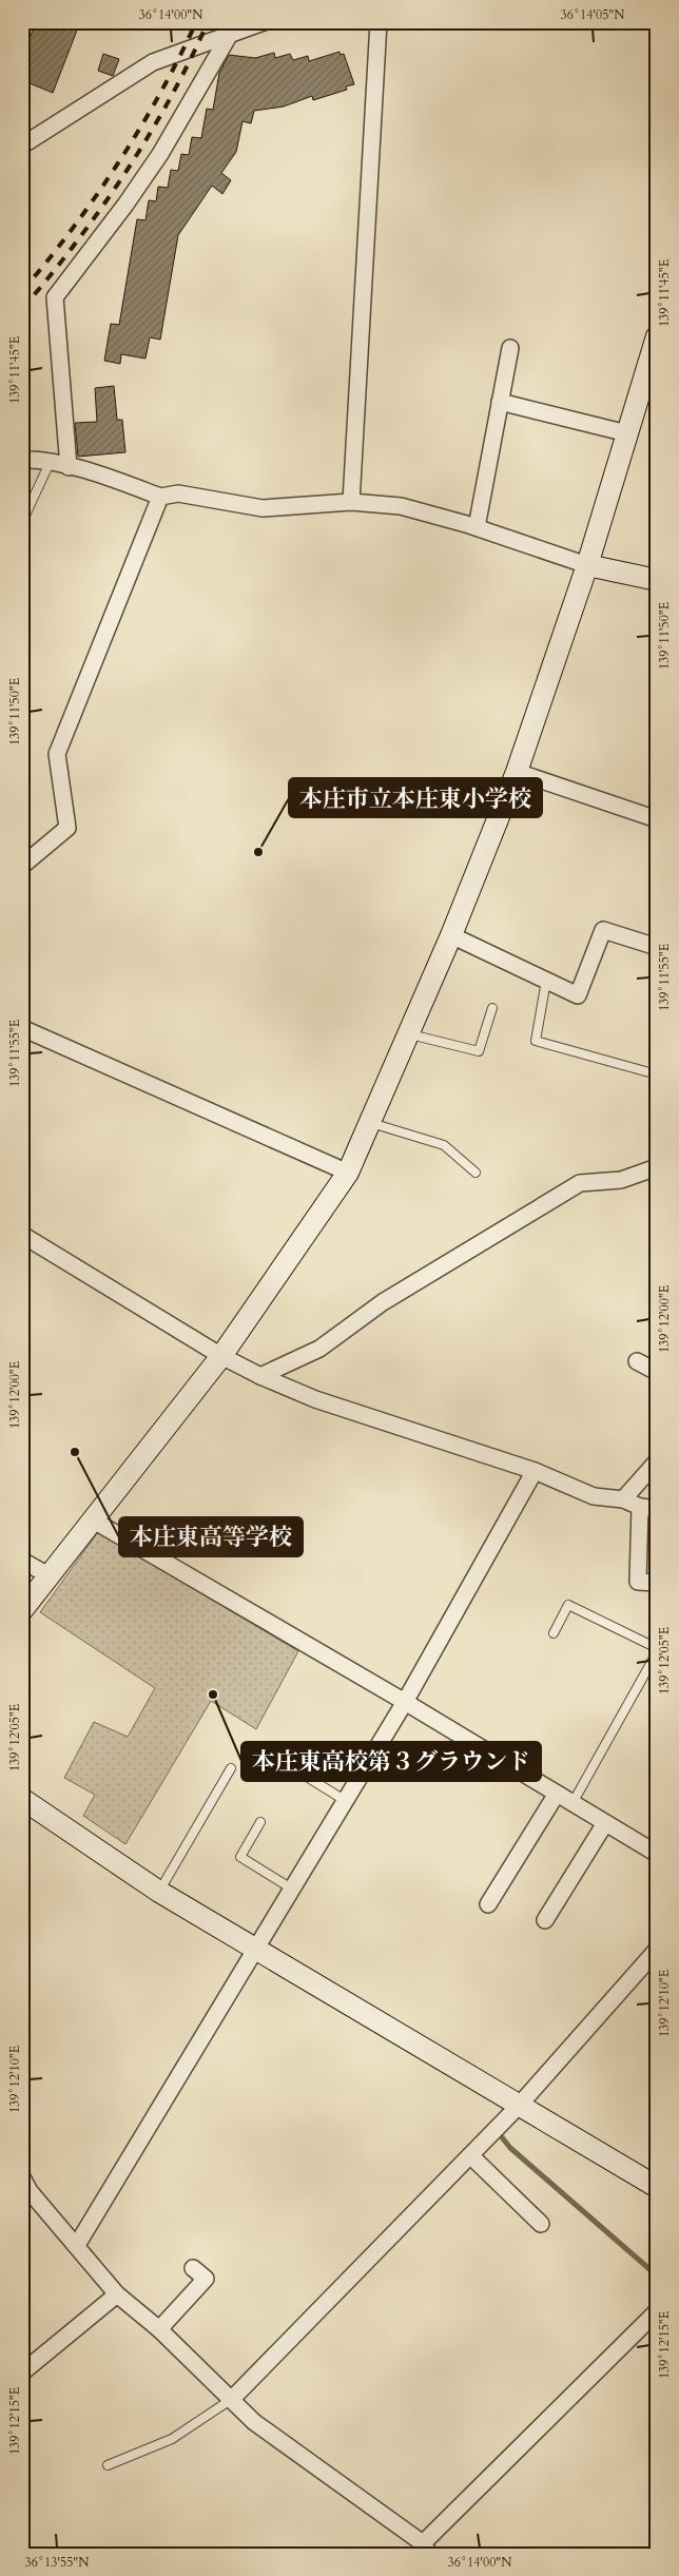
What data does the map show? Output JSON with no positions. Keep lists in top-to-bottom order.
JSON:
{
  "places": ["本庄市立本庄東小学校", "本庄東高等学校", "本庄東高校第３グラウンド"],
  "coordinates": [
    "36°14'00\"N",
    "36°14'05\"N",
    "139°11'45\"E",
    "139°11'50\"E",
    "139°11'55\"E",
    "139°12'00\"E",
    "139°12'05\"E",
    "139°12'10\"E",
    "139°12'15\"E",
    "36°13'55\"N"
  ]
}
